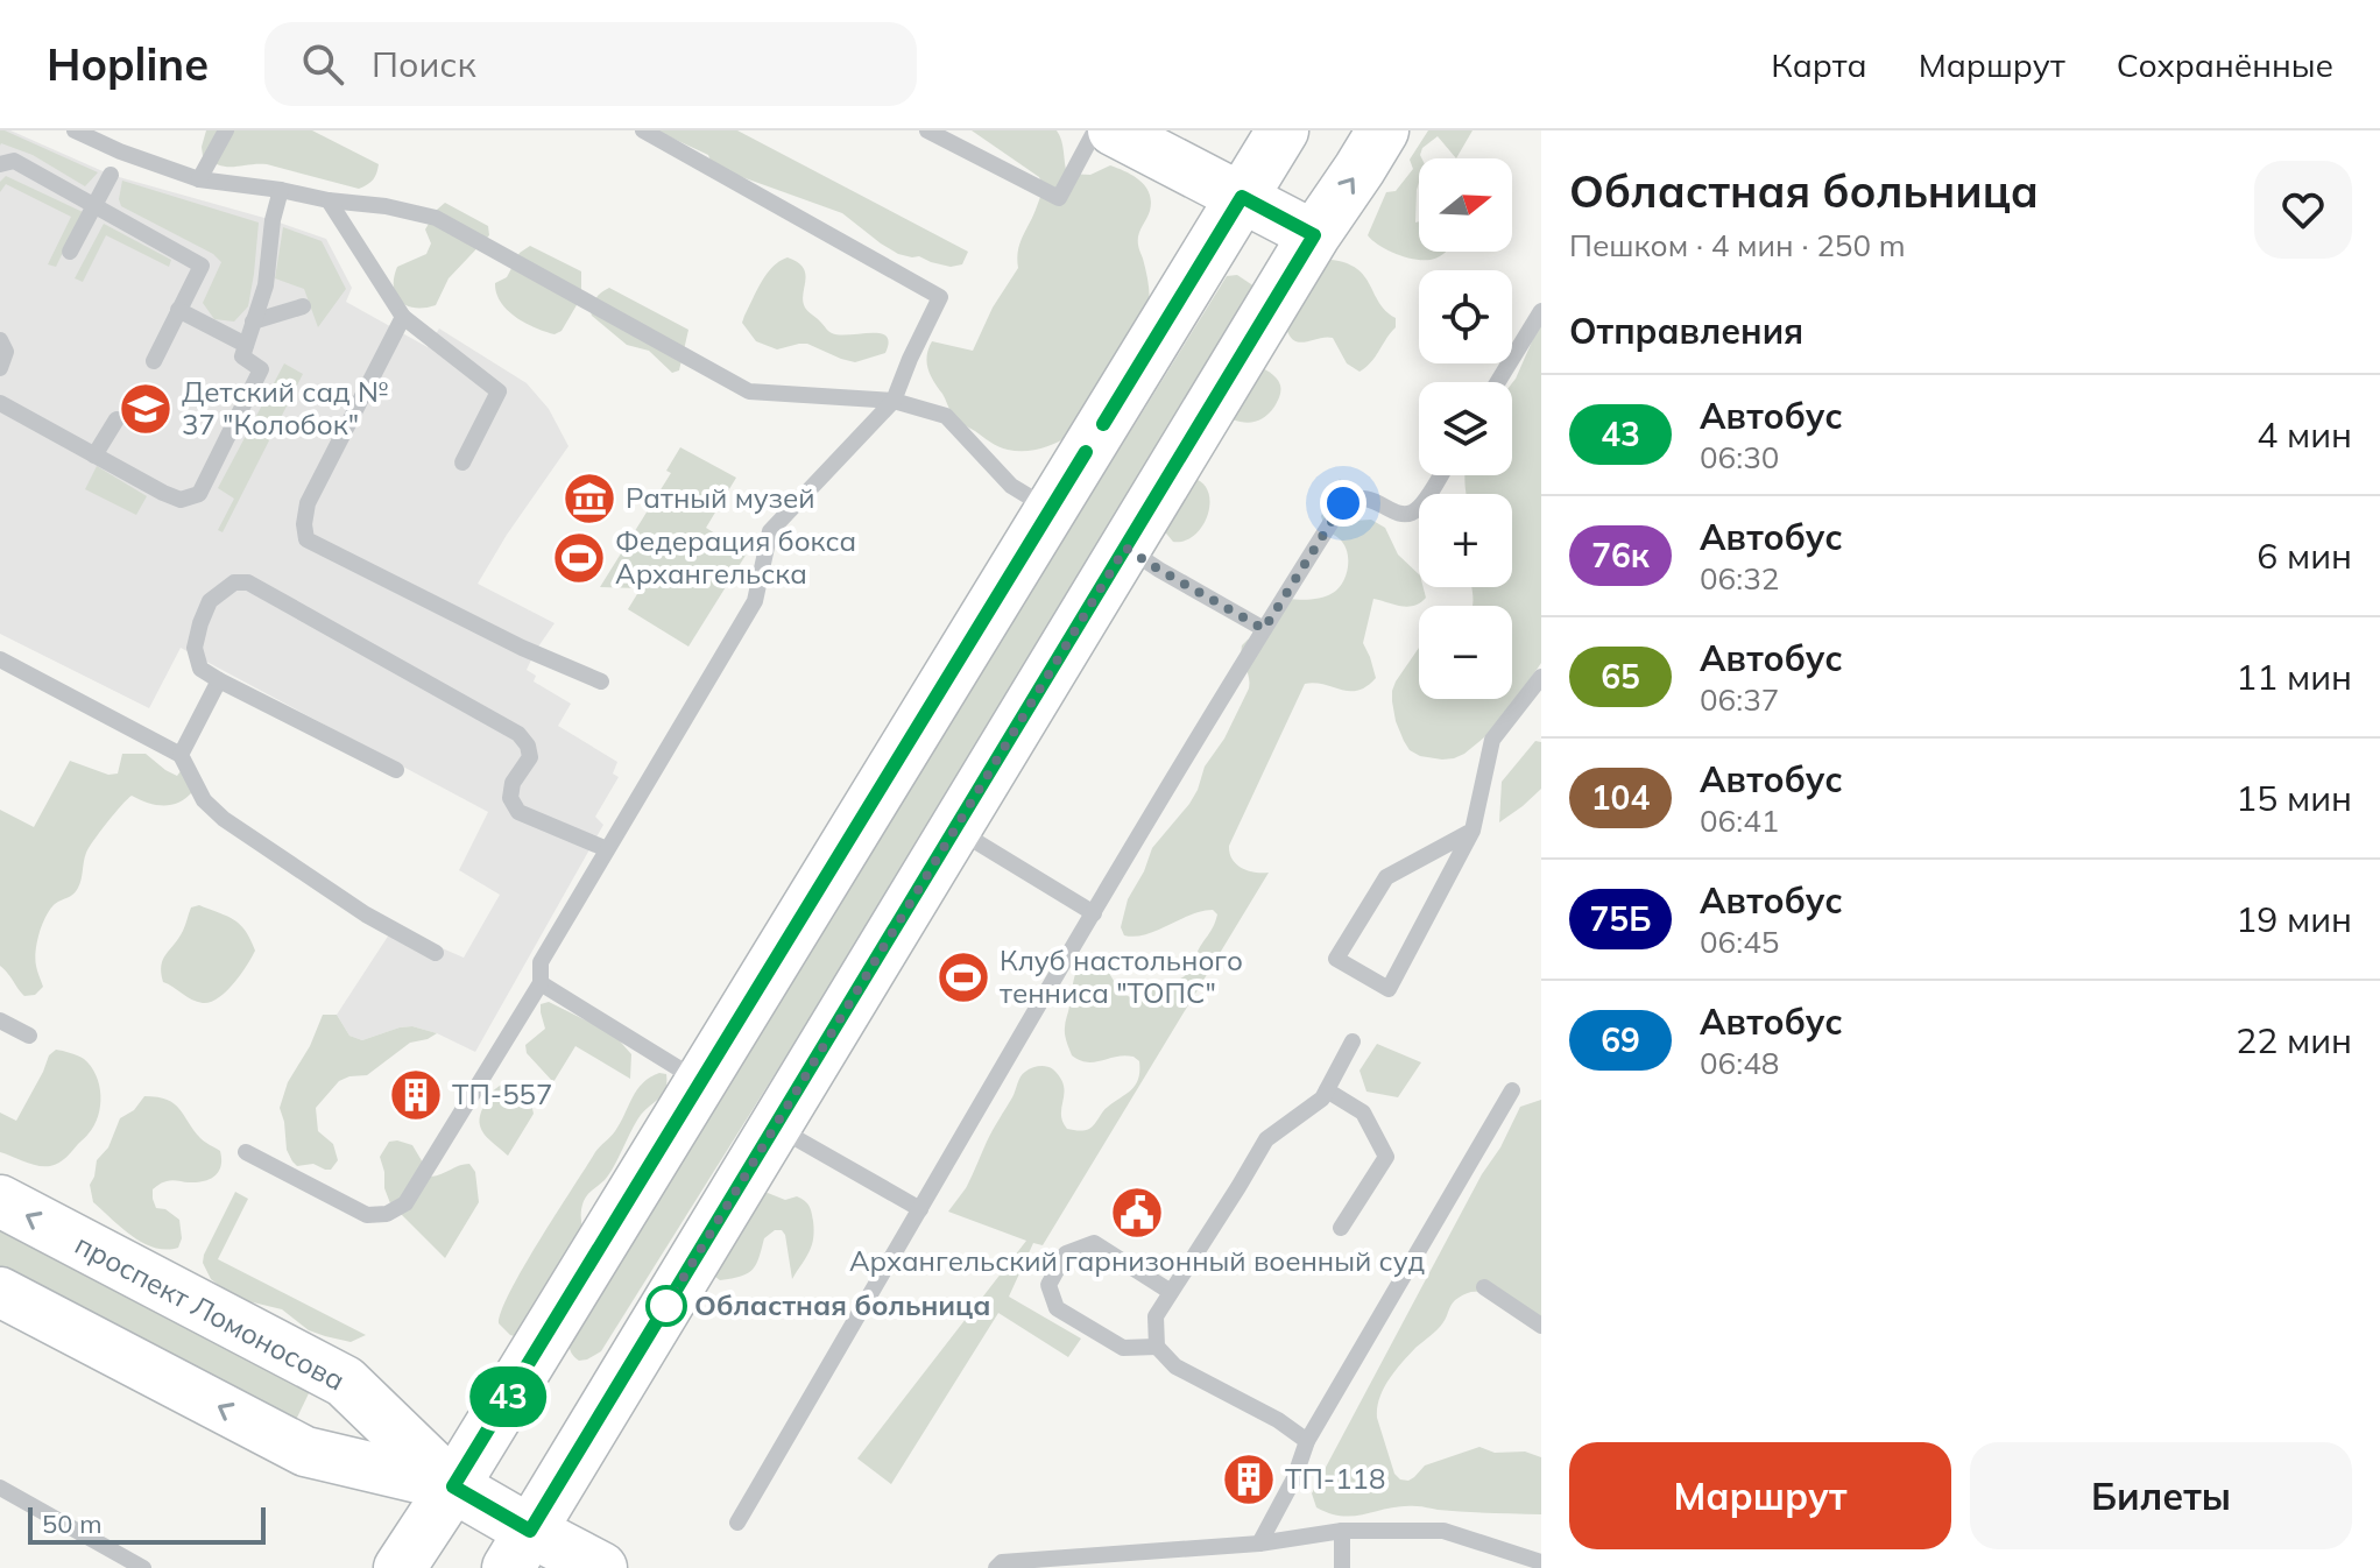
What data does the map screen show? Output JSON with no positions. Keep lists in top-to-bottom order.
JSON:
{
  "streets": {
    "main road": ["проспект Ломоносова"]
  },
  "places": {
    "school or university": ["Детский сад № 37 \"Колобок\""],
    "museum": ["Ратный музей"],
    "sports": ["Федерация бокса Архангельска", "Клуб настольного тенниса \"ТОПС\""],
    "building": ["ТП-557", "ТП-118"],
    "public building": ["Архангельский гарнизонный военный суд"],
    "other": ["Областная больница"]
  },
  "lines": ["bus line 43"],
  "scale_bar": "50 m",
  "north": "right",
  "page": {
    "header": "Hopline",
    "search": "Поиск",
    "nav": ["Карта", "Маршрут", "Сохранённые"],
    "on_map": "43",
    "heading": [
      ["Областная больница", "Пешком · 4 мин · 250 m"],
      "Отправления"
    ],
    "map_buttons": ["+", "−"],
    "list": [
      {
        "mark": "43",
        "name": "Автобус",
        "note": "06:30",
        "value": "4 мин"
      },
      {
        "mark": "76к",
        "name": "Автобус",
        "note": "06:32",
        "value": "6 мин"
      },
      {
        "mark": "65",
        "name": "Автобус",
        "note": "06:37",
        "value": "11 мин"
      },
      {
        "mark": "104",
        "name": "Автобус",
        "note": "06:41",
        "value": "15 мин"
      },
      {
        "mark": "75Б",
        "name": "Автобус",
        "note": "06:45",
        "value": "19 мин"
      },
      {
        "mark": "69",
        "name": "Автобус",
        "note": "06:48",
        "value": "22 мин"
      }
    ],
    "buttons": ["Маршрут", "Билеты"],
    "scale": "50 m"
  }
}
